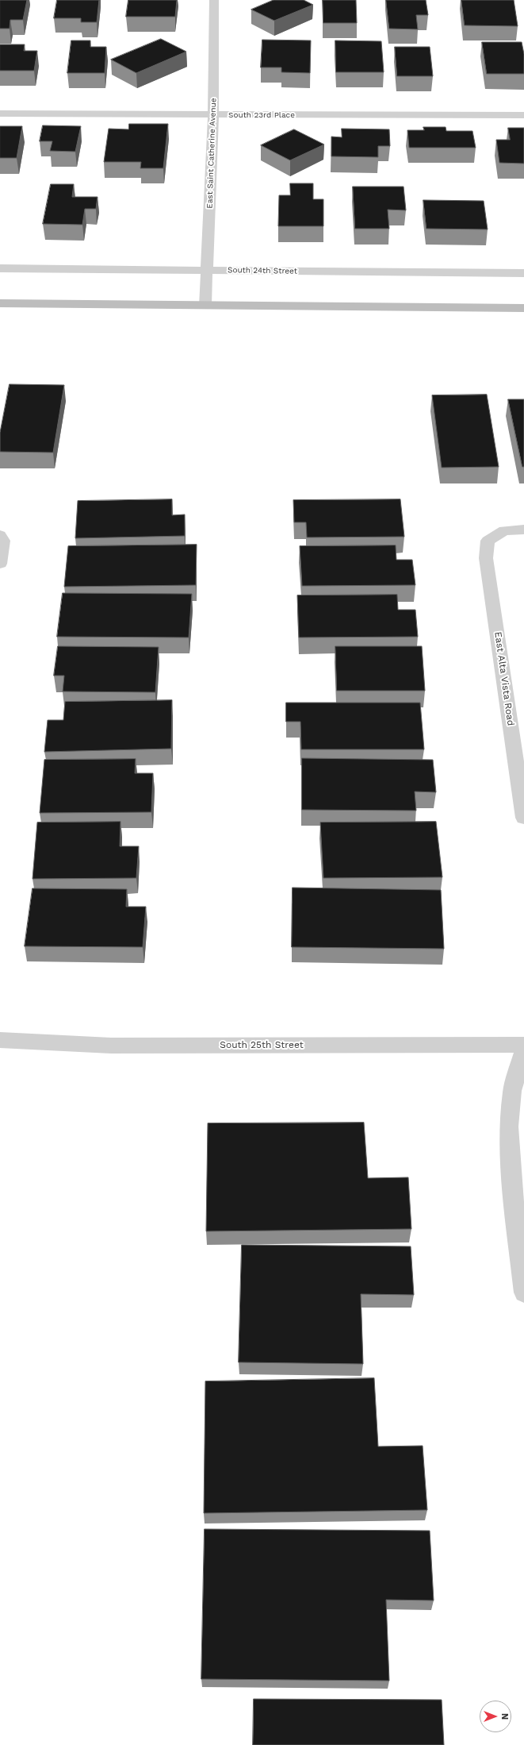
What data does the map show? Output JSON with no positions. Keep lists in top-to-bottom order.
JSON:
{
  "streets": {
    "street": [
      "South 23rd Place",
      "East Saint Catherine Avenue",
      "South 24th Street",
      "East Alta Vista Road",
      "South 25th Street"
    ]
  },
  "crossings": [
    ["South 23rd Place", "East Saint Catherine Avenue"],
    ["East Saint Catherine Avenue", "South 24th Street"]
  ],
  "north": "right"
}
